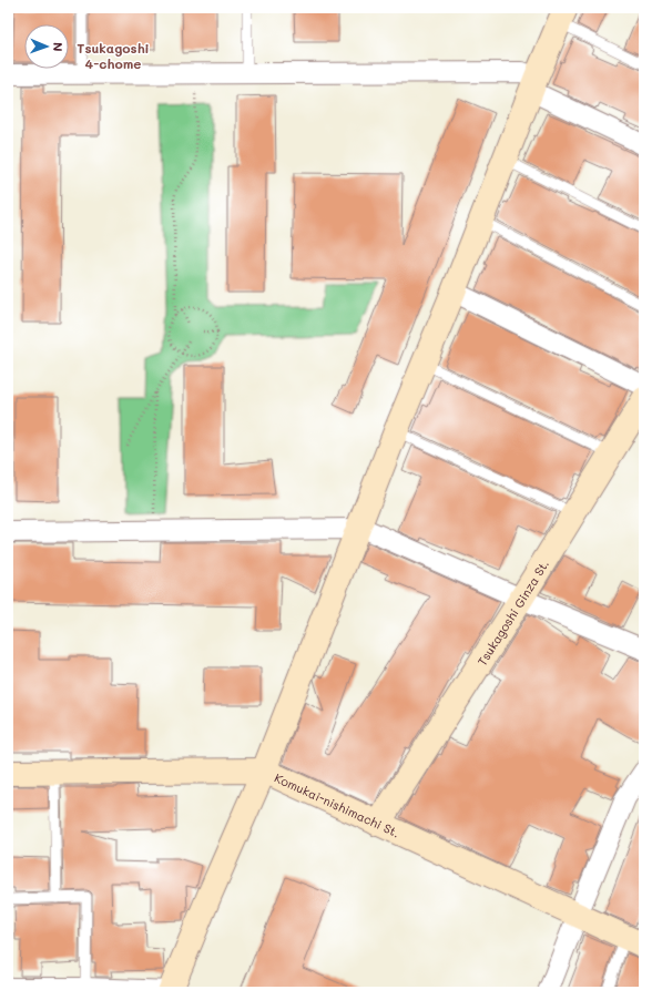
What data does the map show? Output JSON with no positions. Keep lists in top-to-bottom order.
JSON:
{
  "streets": {
    "street": ["Tsukagoshi Ginza St.", "Komukai-nishimachi St."]
  },
  "crossings": [
    ["Tsukagoshi Ginza St.", "Komukai-nishimachi St."]
  ],
  "districts": ["Tsukagoshi 4-chome"],
  "north": "right"
}
